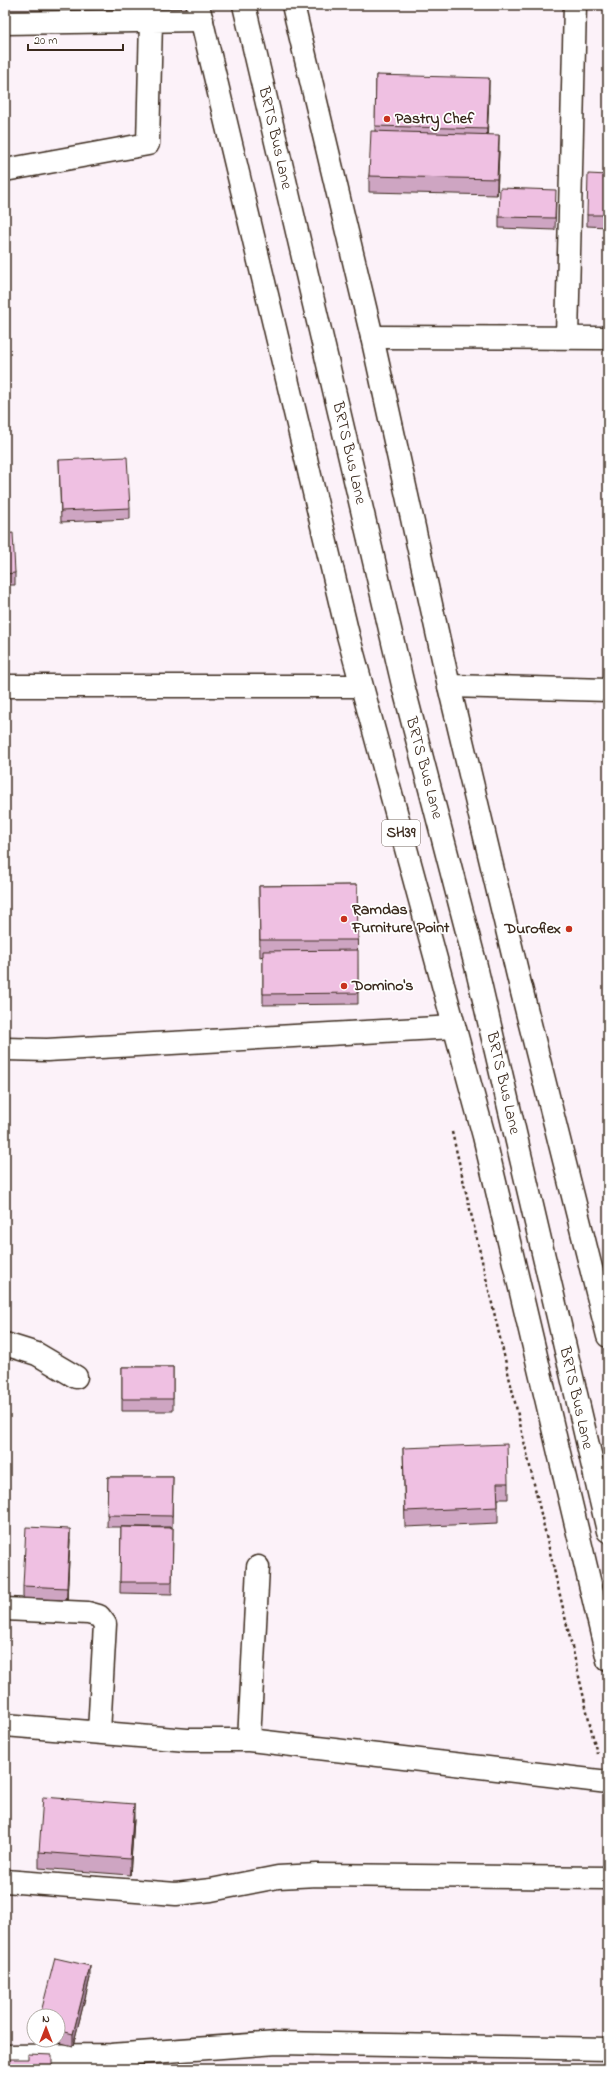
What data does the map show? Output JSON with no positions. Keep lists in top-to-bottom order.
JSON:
{
  "streets": {
    "main road": ["BRTS Bus Lane", "SH39"]
  },
  "places": [
    "Pastry Chef",
    "Ramdas Furniture Point",
    "Duroflex",
    "Domino's"
  ],
  "scale_bar": "20 m",
  "north": "top"
}
